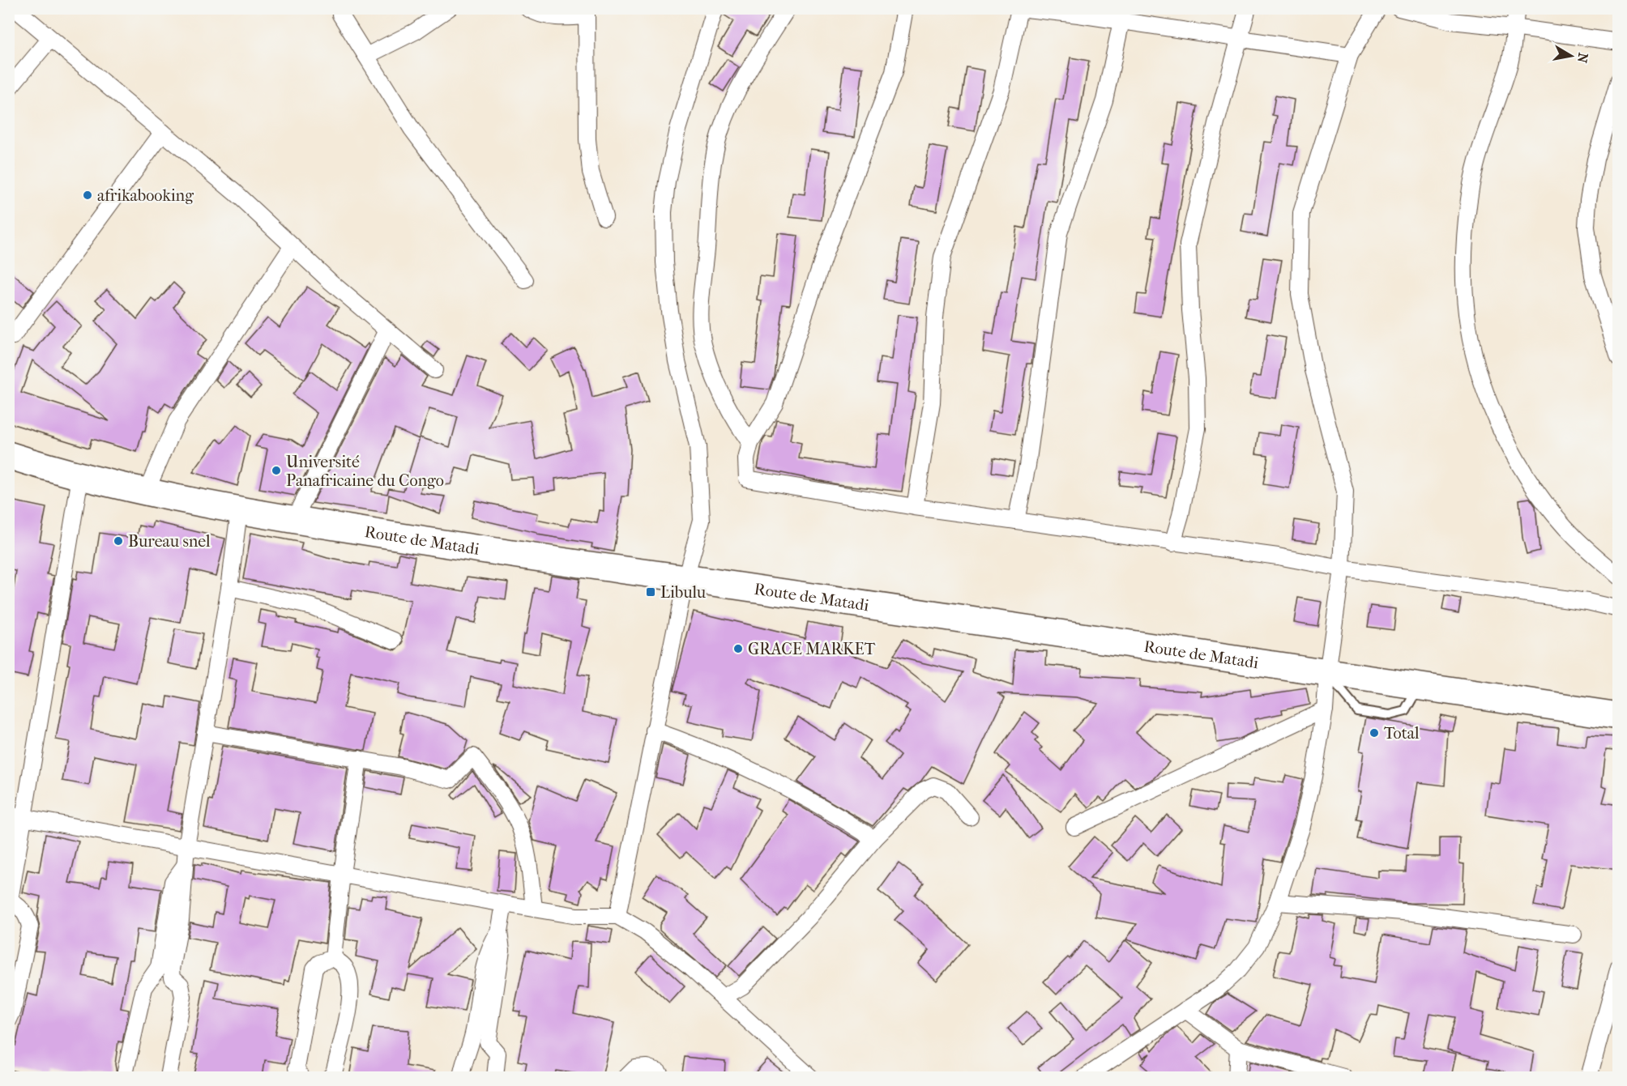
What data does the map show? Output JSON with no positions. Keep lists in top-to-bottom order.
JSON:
{
  "streets": {
    "highway": ["Route de Matadi"]
  },
  "places": {
    "other": [
      "afrikabooking",
      "Université Panafricaine du Congo",
      "Bureau snel",
      "GRACE MARKET",
      "Total"
    ],
    "transit": ["Libulu"]
  },
  "north": "right"
}
